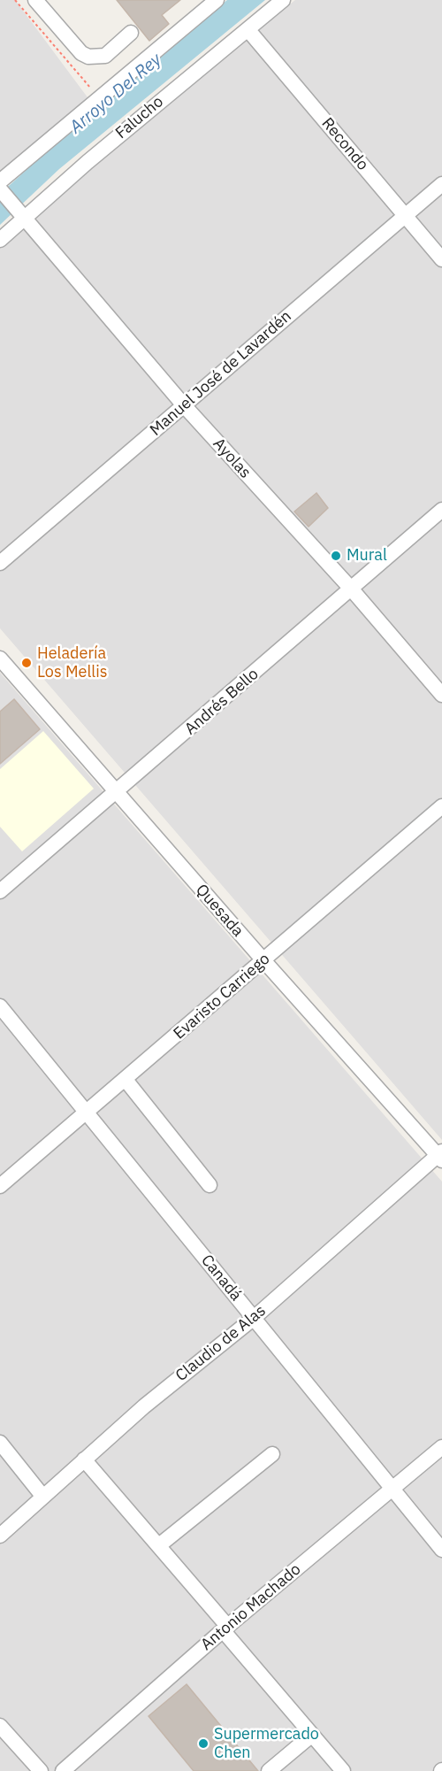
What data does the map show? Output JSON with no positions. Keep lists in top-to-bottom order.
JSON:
{
  "streets": {
    "street": [
      "Falucho",
      "Recondo",
      "Manuel José de Lavardén",
      "Ayolas",
      "Andrés Bello",
      "Quesada",
      "Evaristo Carriego",
      "Canadá",
      "Claudio de Alas",
      "Antonio Machado"
    ]
  },
  "crossings": [
    ["Falucho", "Recondo"],
    ["Falucho", "Ayolas"],
    ["Recondo", "Manuel José de Lavardén"],
    ["Manuel José de Lavardén", "Ayolas"],
    ["Ayolas", "Andrés Bello"],
    ["Andrés Bello", "Quesada"],
    ["Quesada", "Evaristo Carriego"],
    ["Quesada", "Claudio de Alas"],
    ["Evaristo Carriego", "Canadá"],
    ["Canadá", "Claudio de Alas"],
    ["Canadá", "Antonio Machado"]
  ],
  "water": ["Arroyo Del Rey"],
  "places": ["Mural", "Heladería Los Mellis", "Supermercado Chen"]
}
